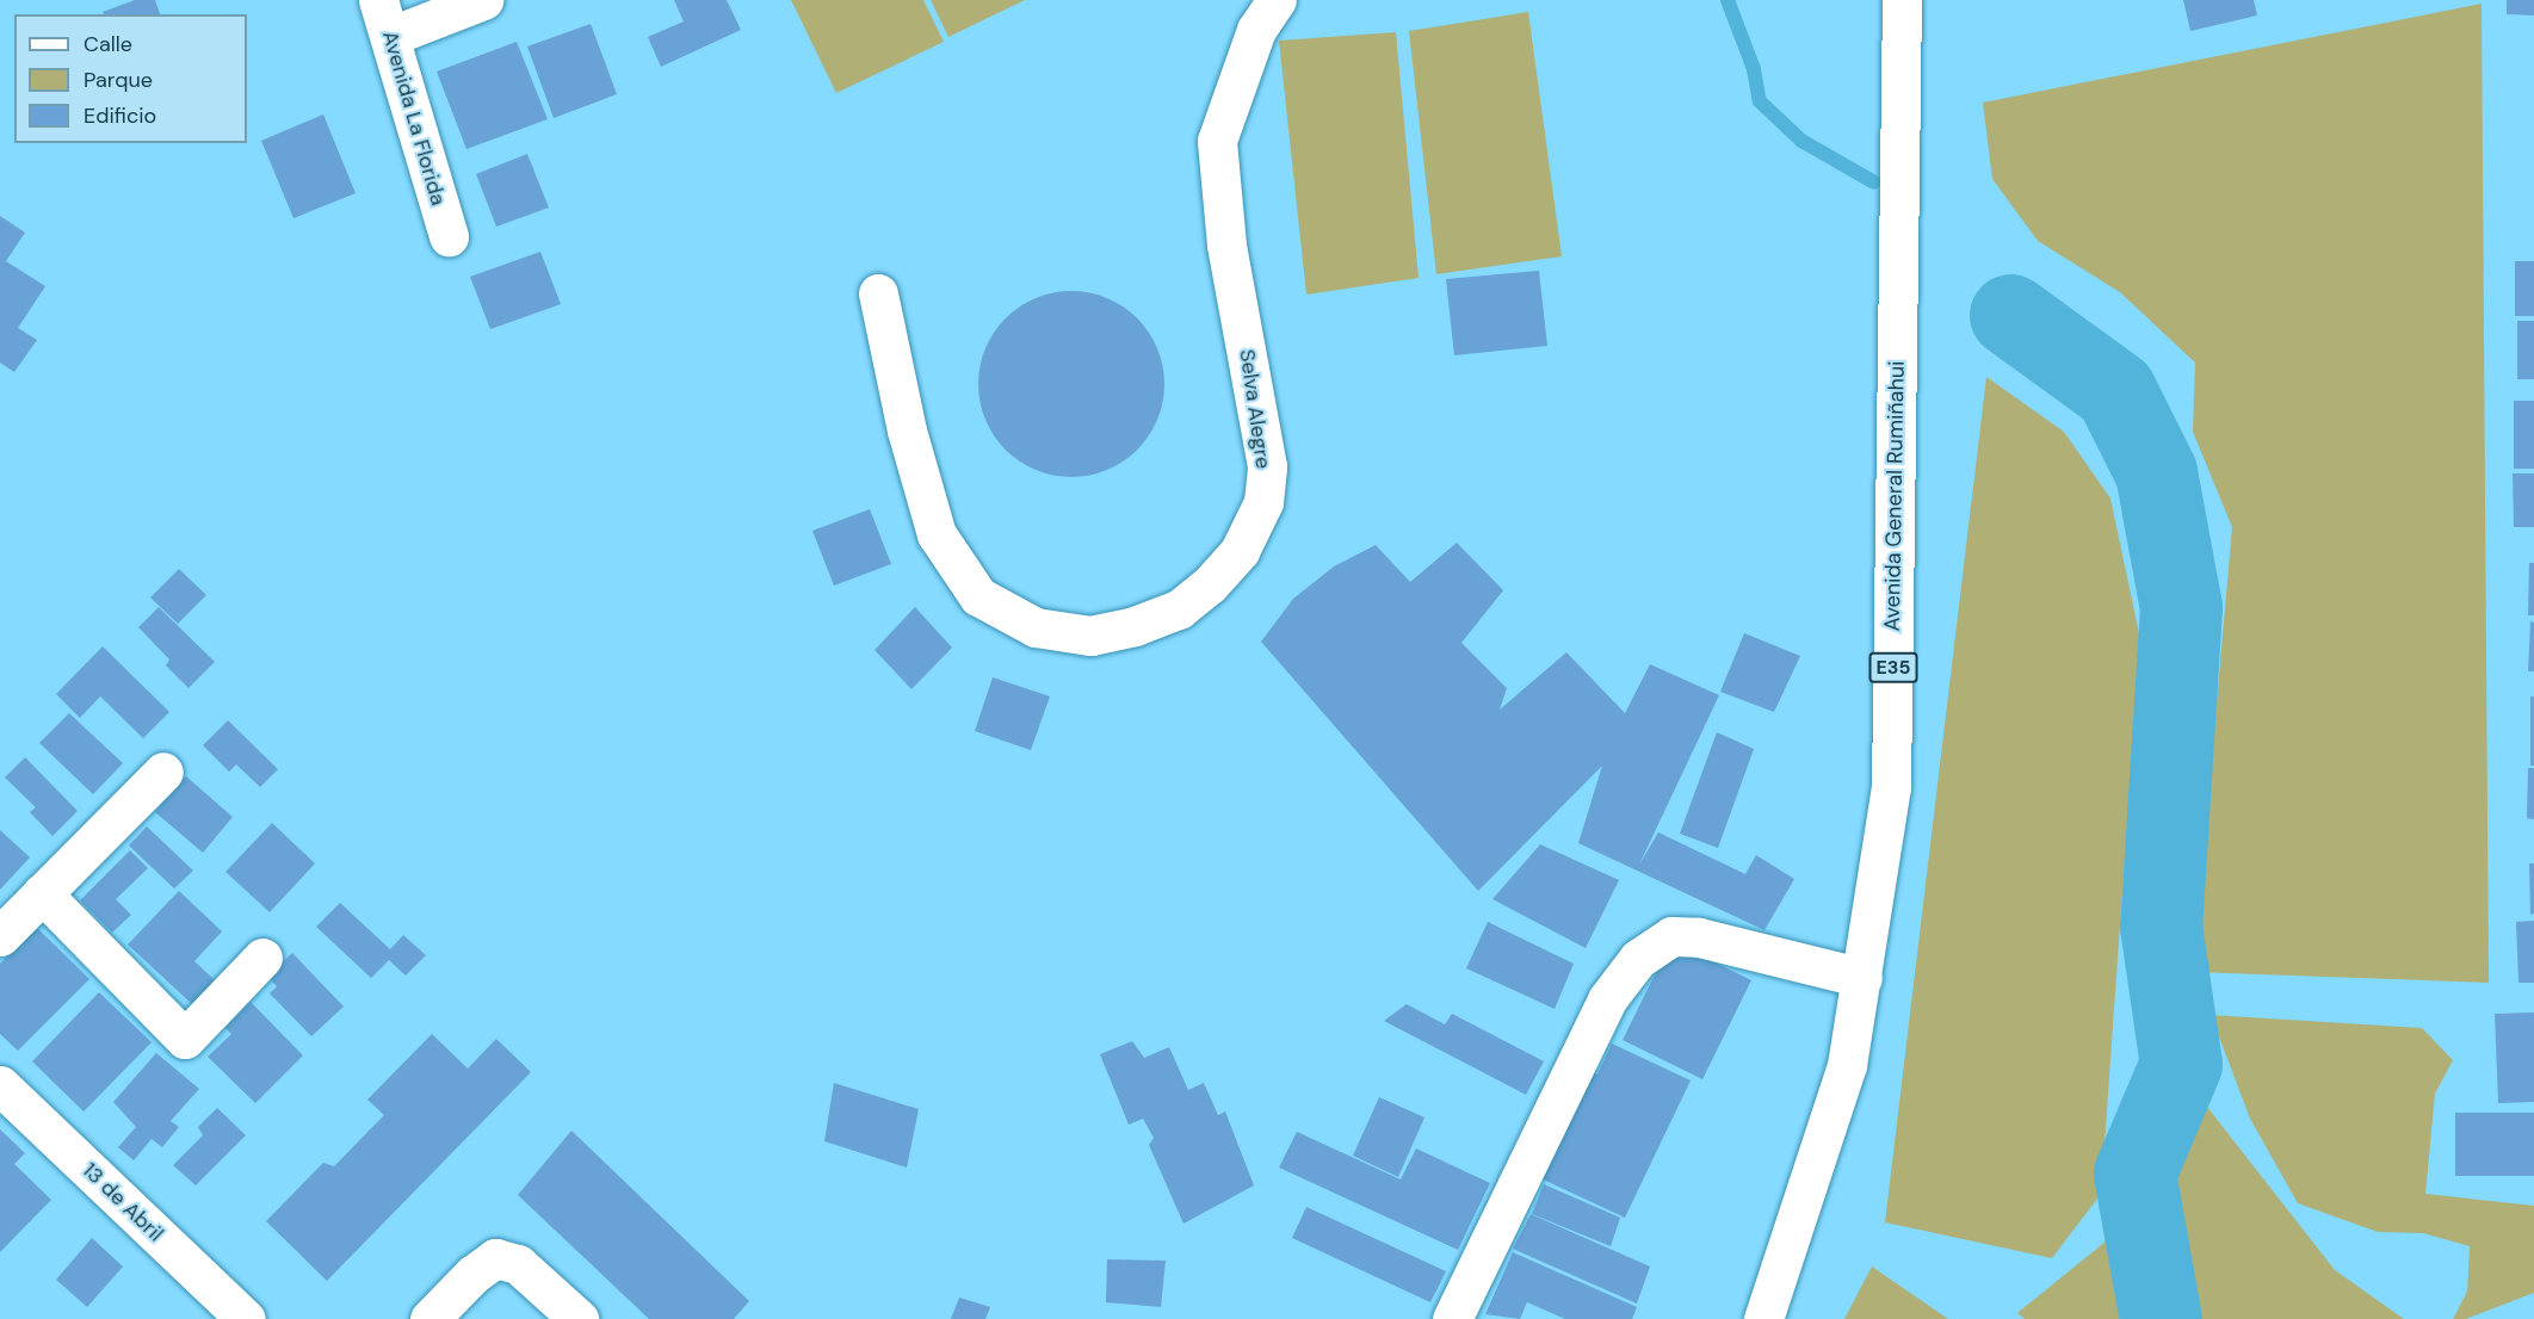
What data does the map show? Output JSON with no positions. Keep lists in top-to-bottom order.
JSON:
{
  "streets": {
    "main road": [
      "Avenida La Florida",
      "Selva Alegre",
      "Avenida General Rumiñahui",
      "E35",
      "13 de Abril"
    ]
  },
  "legend": ["Calle", "Parque", "Edificio"]
}
